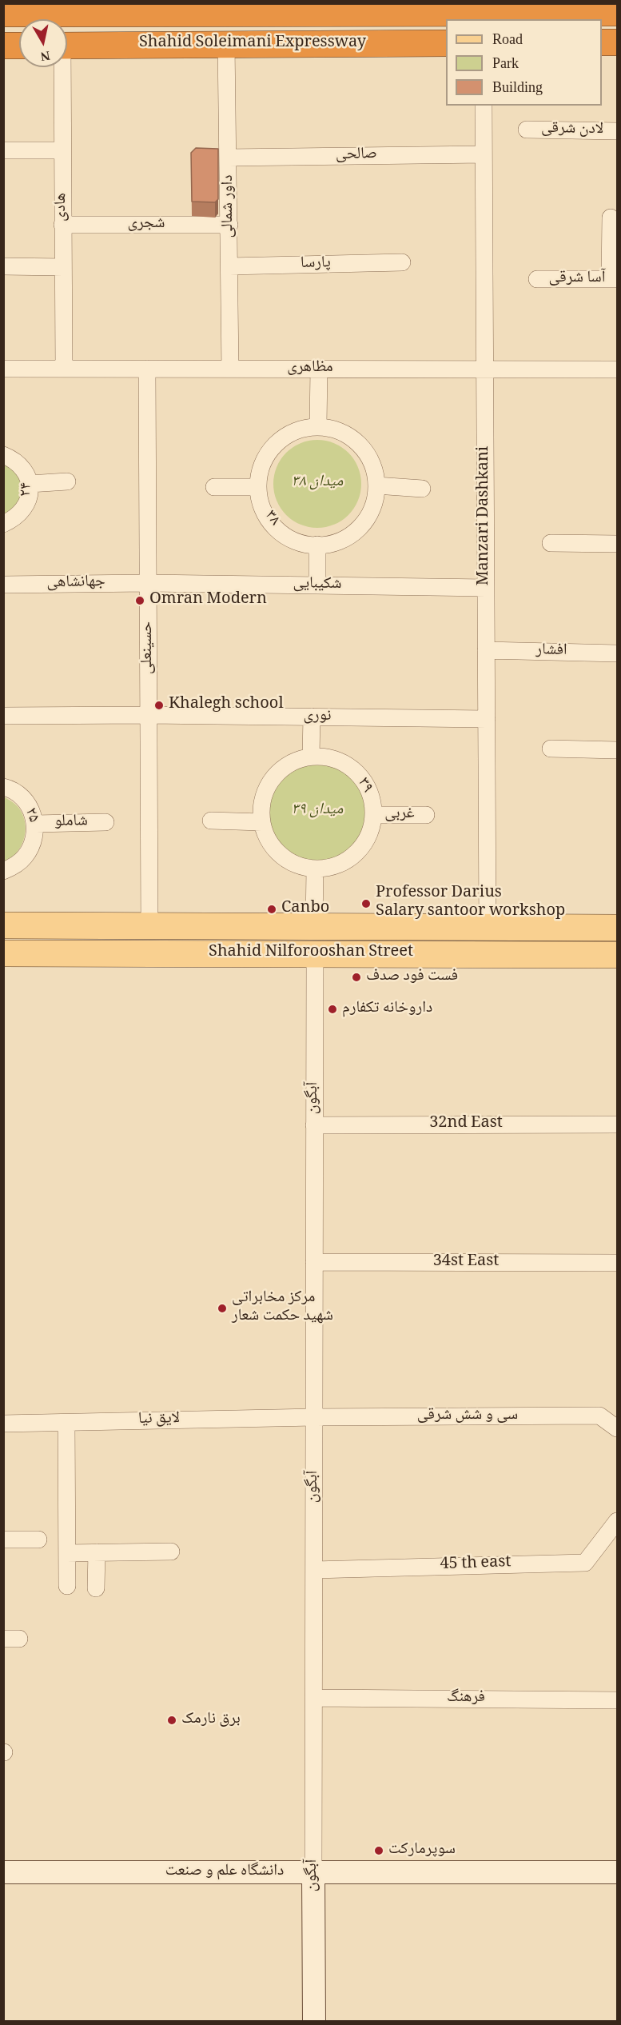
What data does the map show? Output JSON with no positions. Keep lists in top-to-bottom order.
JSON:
{
  "streets": {
    "highway": ["Shahid Soleimani Expressway"],
    "main road": ["Shahid Nilforooshan Street", "آبگون", "دانشگاه علم و صنعت"],
    "street": [
      "لادن شرقی",
      "صالحی",
      "داور شمالی",
      "هادی",
      "شجری",
      "پارسا",
      "آسا شرقی",
      "مظاهری",
      "۲۴",
      "Manzari Dashkani",
      "۳۸",
      "جهانشاهی",
      "شکیبایی",
      "حسینعلی",
      "افشار",
      "نوری",
      "۳۹",
      "غربی",
      "۲۵",
      "شاملو",
      "32nd East",
      "34st East",
      "سی و شش شرقی",
      "لایق نیا",
      "45 th east",
      "فرهنگ"
    ]
  },
  "crossings": [
    ["Shahid Soleimani Expressway", "داور شمالی"],
    ["صالحی", "داور شمالی"],
    ["صالحی", "Manzari Dashkani"],
    ["داور شمالی", "شجری"],
    ["داور شمالی", "پارسا"],
    ["داور شمالی", "مظاهری"],
    ["هادی", "شجری"],
    ["هادی", "مظاهری"],
    ["مظاهری", "Manzari Dashkani"],
    ["مظاهری", "حسینعلی"],
    ["Manzari Dashkani", "شکیبایی"],
    ["Manzari Dashkani", "افشار"],
    ["Manzari Dashkani", "نوری"],
    ["Manzari Dashkani", "Shahid Nilforooshan Street"],
    ["جهانشاهی", "شکیبایی"],
    ["جهانشاهی", "حسینعلی"],
    ["شکیبایی", "حسینعلی"],
    ["حسینعلی", "نوری"],
    ["حسینعلی", "Shahid Nilforooshan Street"],
    ["۳۹", "غربی"],
    ["۲۵", "شاملو"],
    ["Shahid Nilforooshan Street", "آبگون"],
    ["آبگون", "32nd East"],
    ["آبگون", "34st East"],
    ["آبگون", "سی و شش شرقی"],
    ["آبگون", "لایق نیا"],
    ["آبگون", "45 th east"],
    ["آبگون", "فرهنگ"],
    ["آبگون", "دانشگاه علم و صنعت"],
    ["سی و شش شرقی", "لایق نیا"]
  ],
  "parks": ["میدان ۳۸", "میدان ۳۹"],
  "places": [
    "Omran Modern",
    "Khalegh school",
    "Professor Darius Salary santoor workshop",
    "Canbo",
    "فست فود صدف",
    "داروخانه تکفارم",
    "مرکز مخابراتی شهید حکمت شعار",
    "برق نارمک",
    "سوپرمارکت"
  ],
  "legend": ["Road", "Park", "Building"],
  "north": "bottom"
}
